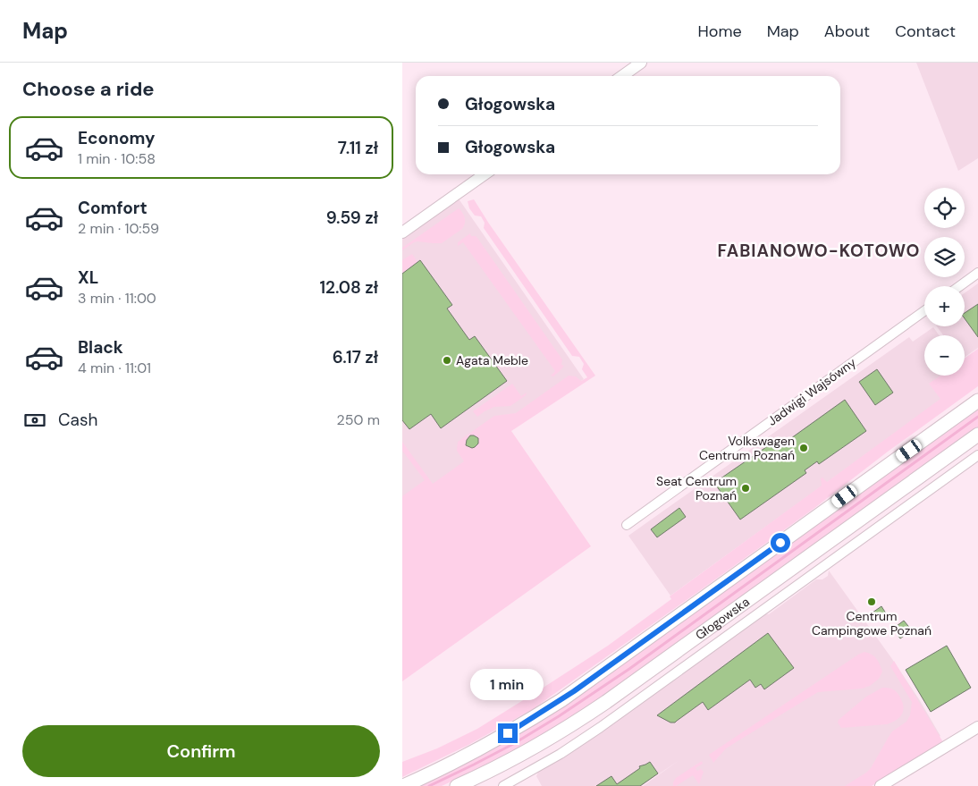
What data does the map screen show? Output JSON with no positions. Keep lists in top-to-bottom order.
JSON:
{
  "streets": {
    "main road": ["Głogowska"],
    "street": ["Jadwigi Wajsówny"]
  },
  "districts": ["FABIANOWO-KOTOWO"],
  "places": [
    "Agata Meble",
    "Volkswagen Centrum Poznań",
    "Seat Centrum Poznań",
    "Centrum Campingowe Poznań"
  ],
  "page": {
    "header": "Map",
    "nav": [
      "Home",
      "Map",
      "About",
      "Contact"
    ],
    "heading": "Choose a ride",
    "banner": ["Głogowska", "Głogowska"],
    "list": [
      {
        "name": "Economy",
        "note": "1 min · 10:58",
        "value": "7.11 zł"
      },
      {
        "name": "Comfort",
        "note": "2 min · 10:59",
        "value": "9.59 zł"
      },
      {
        "name": "XL",
        "note": "3 min · 11:00",
        "value": "12.08 zł"
      },
      {
        "name": "Black",
        "note": "4 min · 11:01",
        "value": "6.17 zł"
      }
    ],
    "map_buttons": ["+", "−"],
    "pay": ["Cash", "250 m"],
    "bubble": "1 min",
    "buttons": "Confirm"
  }
}
